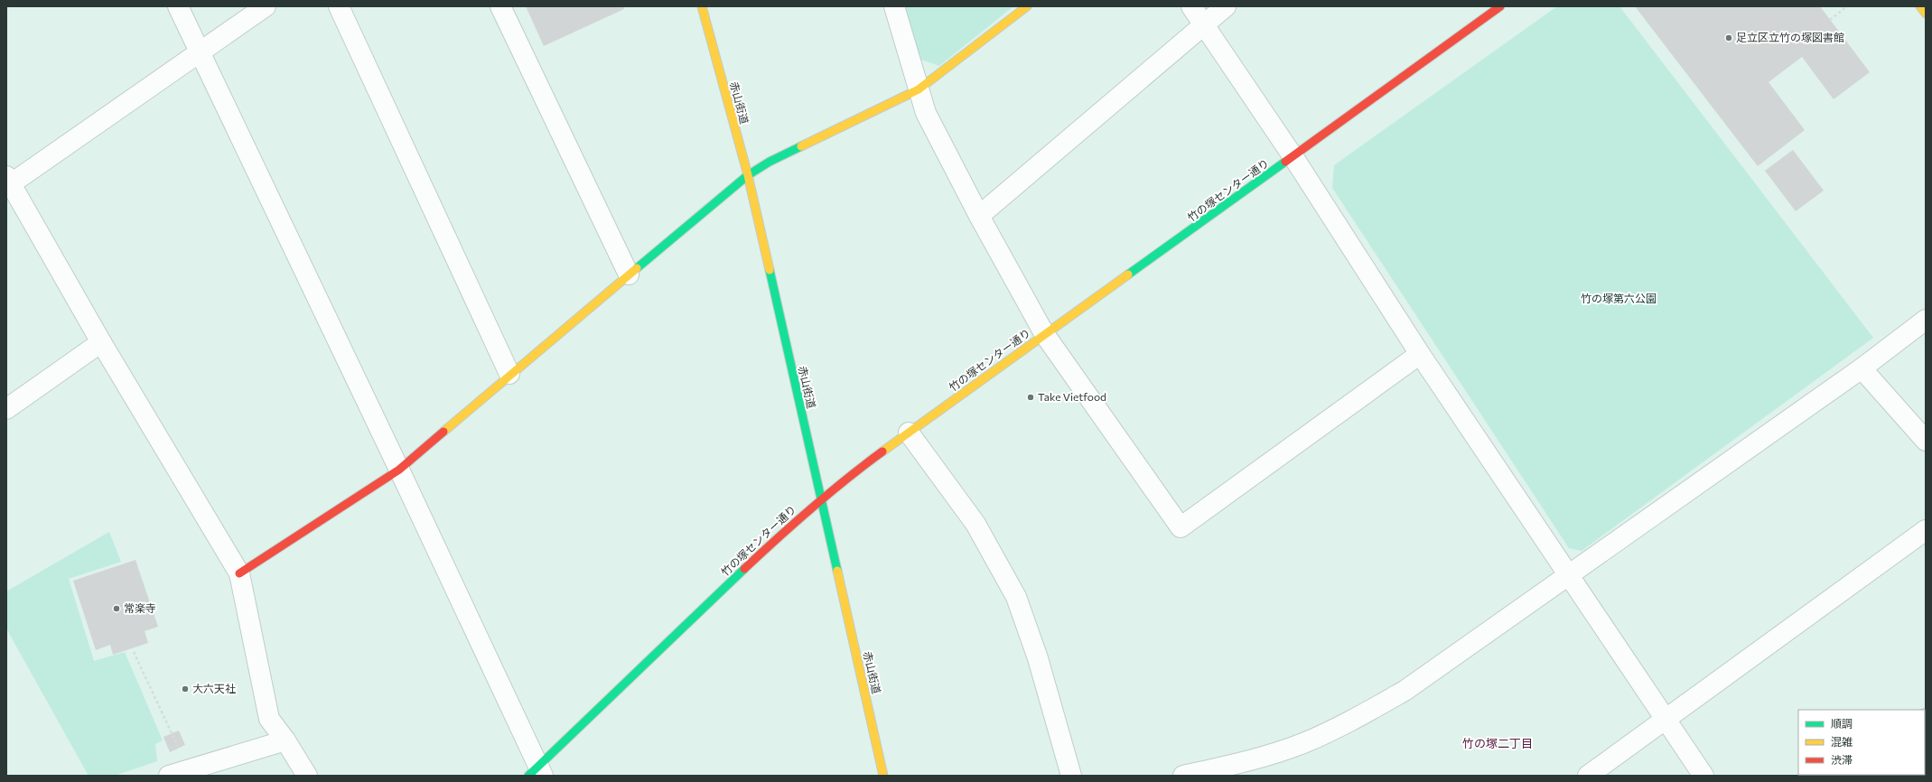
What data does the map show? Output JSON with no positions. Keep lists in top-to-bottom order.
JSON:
{
  "streets": {
    "street": ["赤山街道", "竹の塚センター通り"]
  },
  "crossings": [
    ["赤山街道", "竹の塚センター通り"]
  ],
  "districts": ["竹の塚二丁目"],
  "parks": ["竹の塚第六公園"],
  "places": [
    "足立区立竹の塚図書館",
    "Take Vietfood",
    "常楽寺",
    "大六天社"
  ],
  "legend": ["順調", "混雑", "渋滞"]
}
